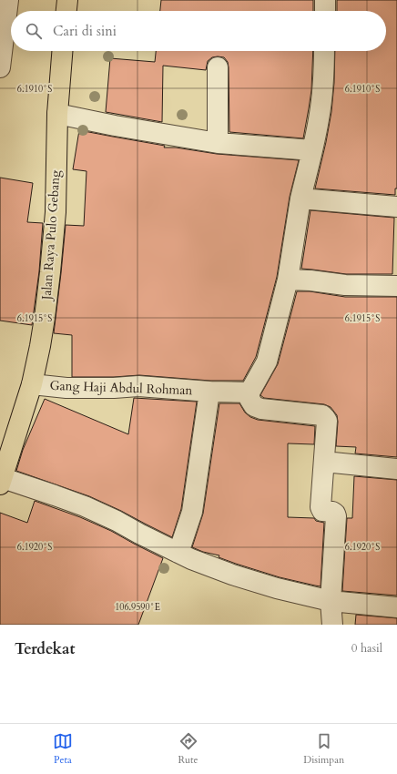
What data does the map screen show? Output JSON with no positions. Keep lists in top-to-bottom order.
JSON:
{
  "streets": {
    "main road": ["Jalan Raya Pulo Gebang"],
    "street": ["Gang Haji Abdul Rohman"]
  },
  "crossings": [
    ["Jalan Raya Pulo Gebang", "Gang Haji Abdul Rohman"]
  ],
  "page": {
    "search": "Cari di sini",
    "heading": ["Terdekat", "0 hasil"],
    "nav": ["Peta", "Rute", "Disimpan"]
  },
  "coordinates": [
    "6.1910°S",
    "6.1915°S",
    "6.1920°S",
    "106.9590°E"
  ]
}
